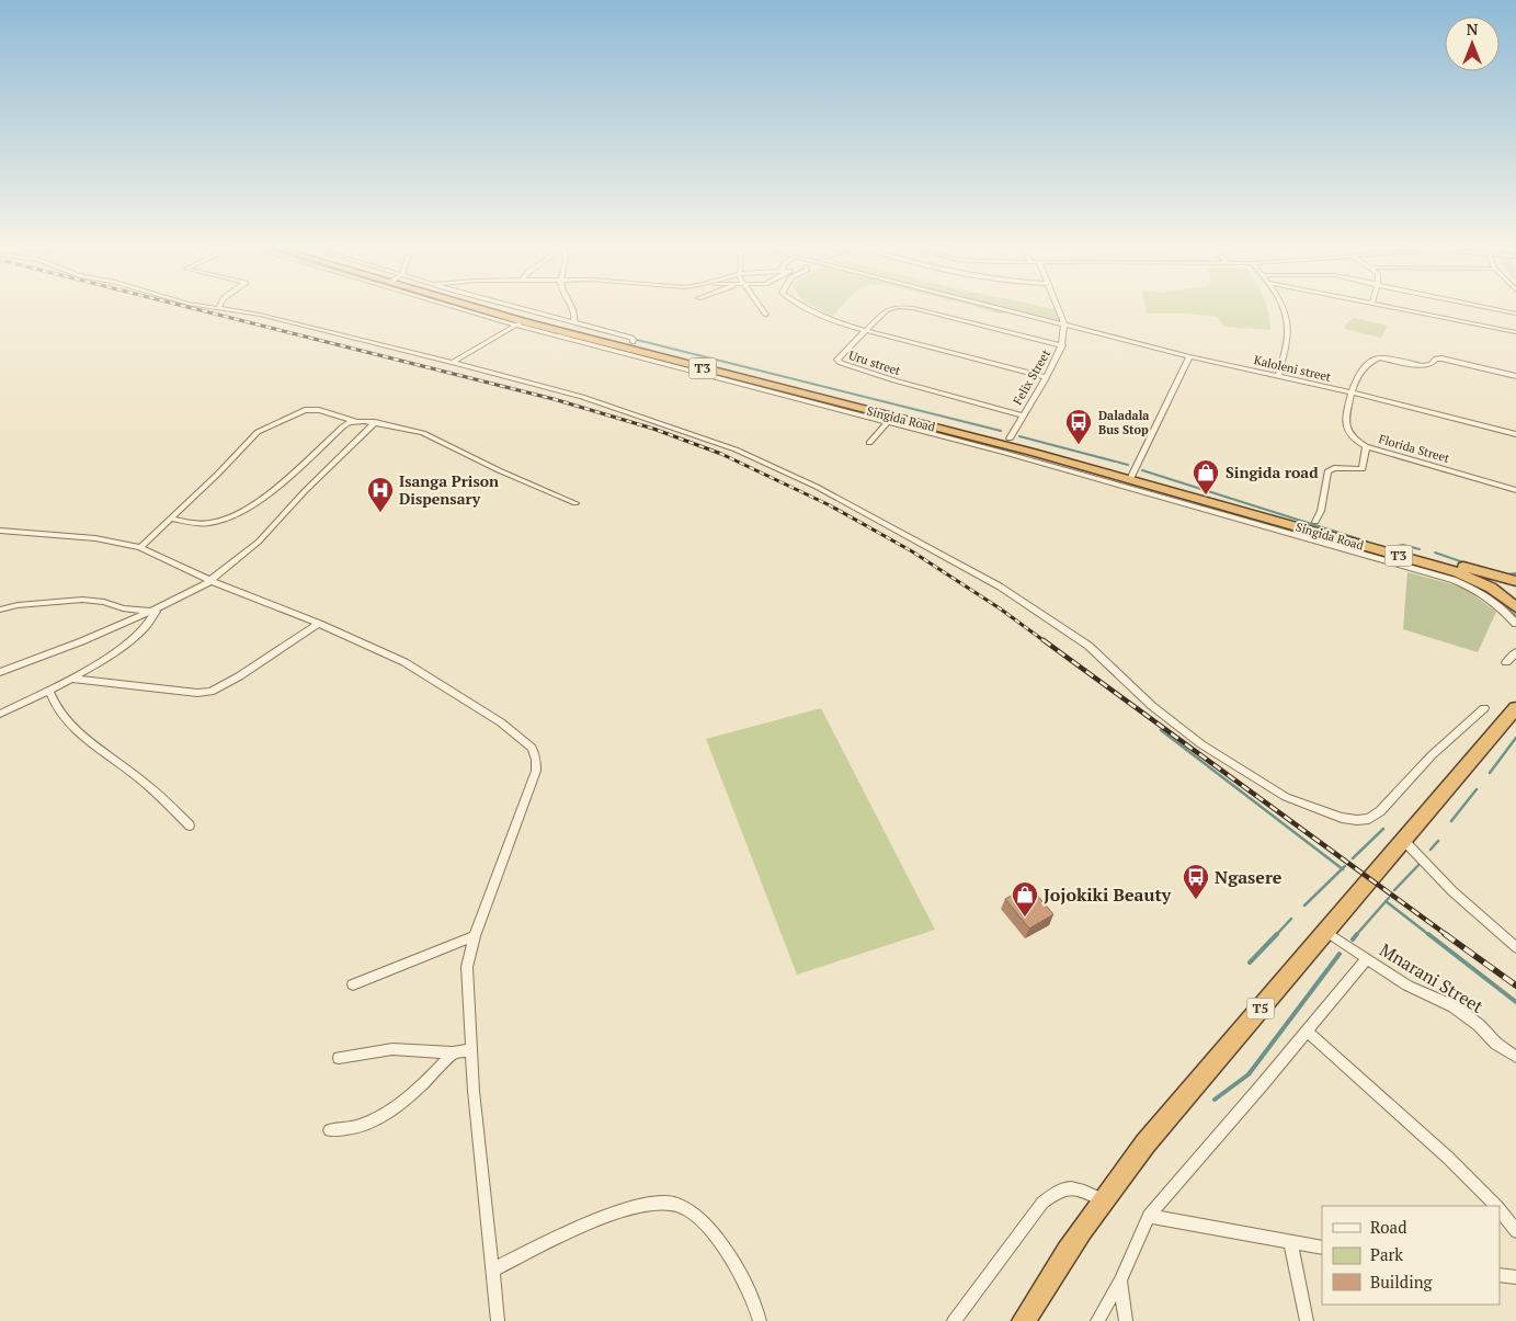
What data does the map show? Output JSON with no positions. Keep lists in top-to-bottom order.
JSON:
{
  "streets": {
    "highway": ["T3", "Singida Road", "T5"],
    "street": [
      "Uru street",
      "Kaloleni street",
      "Felix Street",
      "Florida Street",
      "Mnarani Street"
    ]
  },
  "crossings": [
    ["Uru street", "Felix Street"],
    ["Kaloleni street", "Felix Street"],
    ["Kaloleni street", "Florida Street"],
    ["Felix Street", "Singida Road"],
    ["Mnarani Street", "T5"]
  ],
  "places": {
    "bus stop": ["Daladala Bus Stop", "Ngasere"],
    "shop": ["Singida road", "Jojokiki Beauty"],
    "hospital": ["Isanga Prison Dispensary"]
  },
  "legend": ["Road", "Park", "Building"],
  "north": "top"
}
